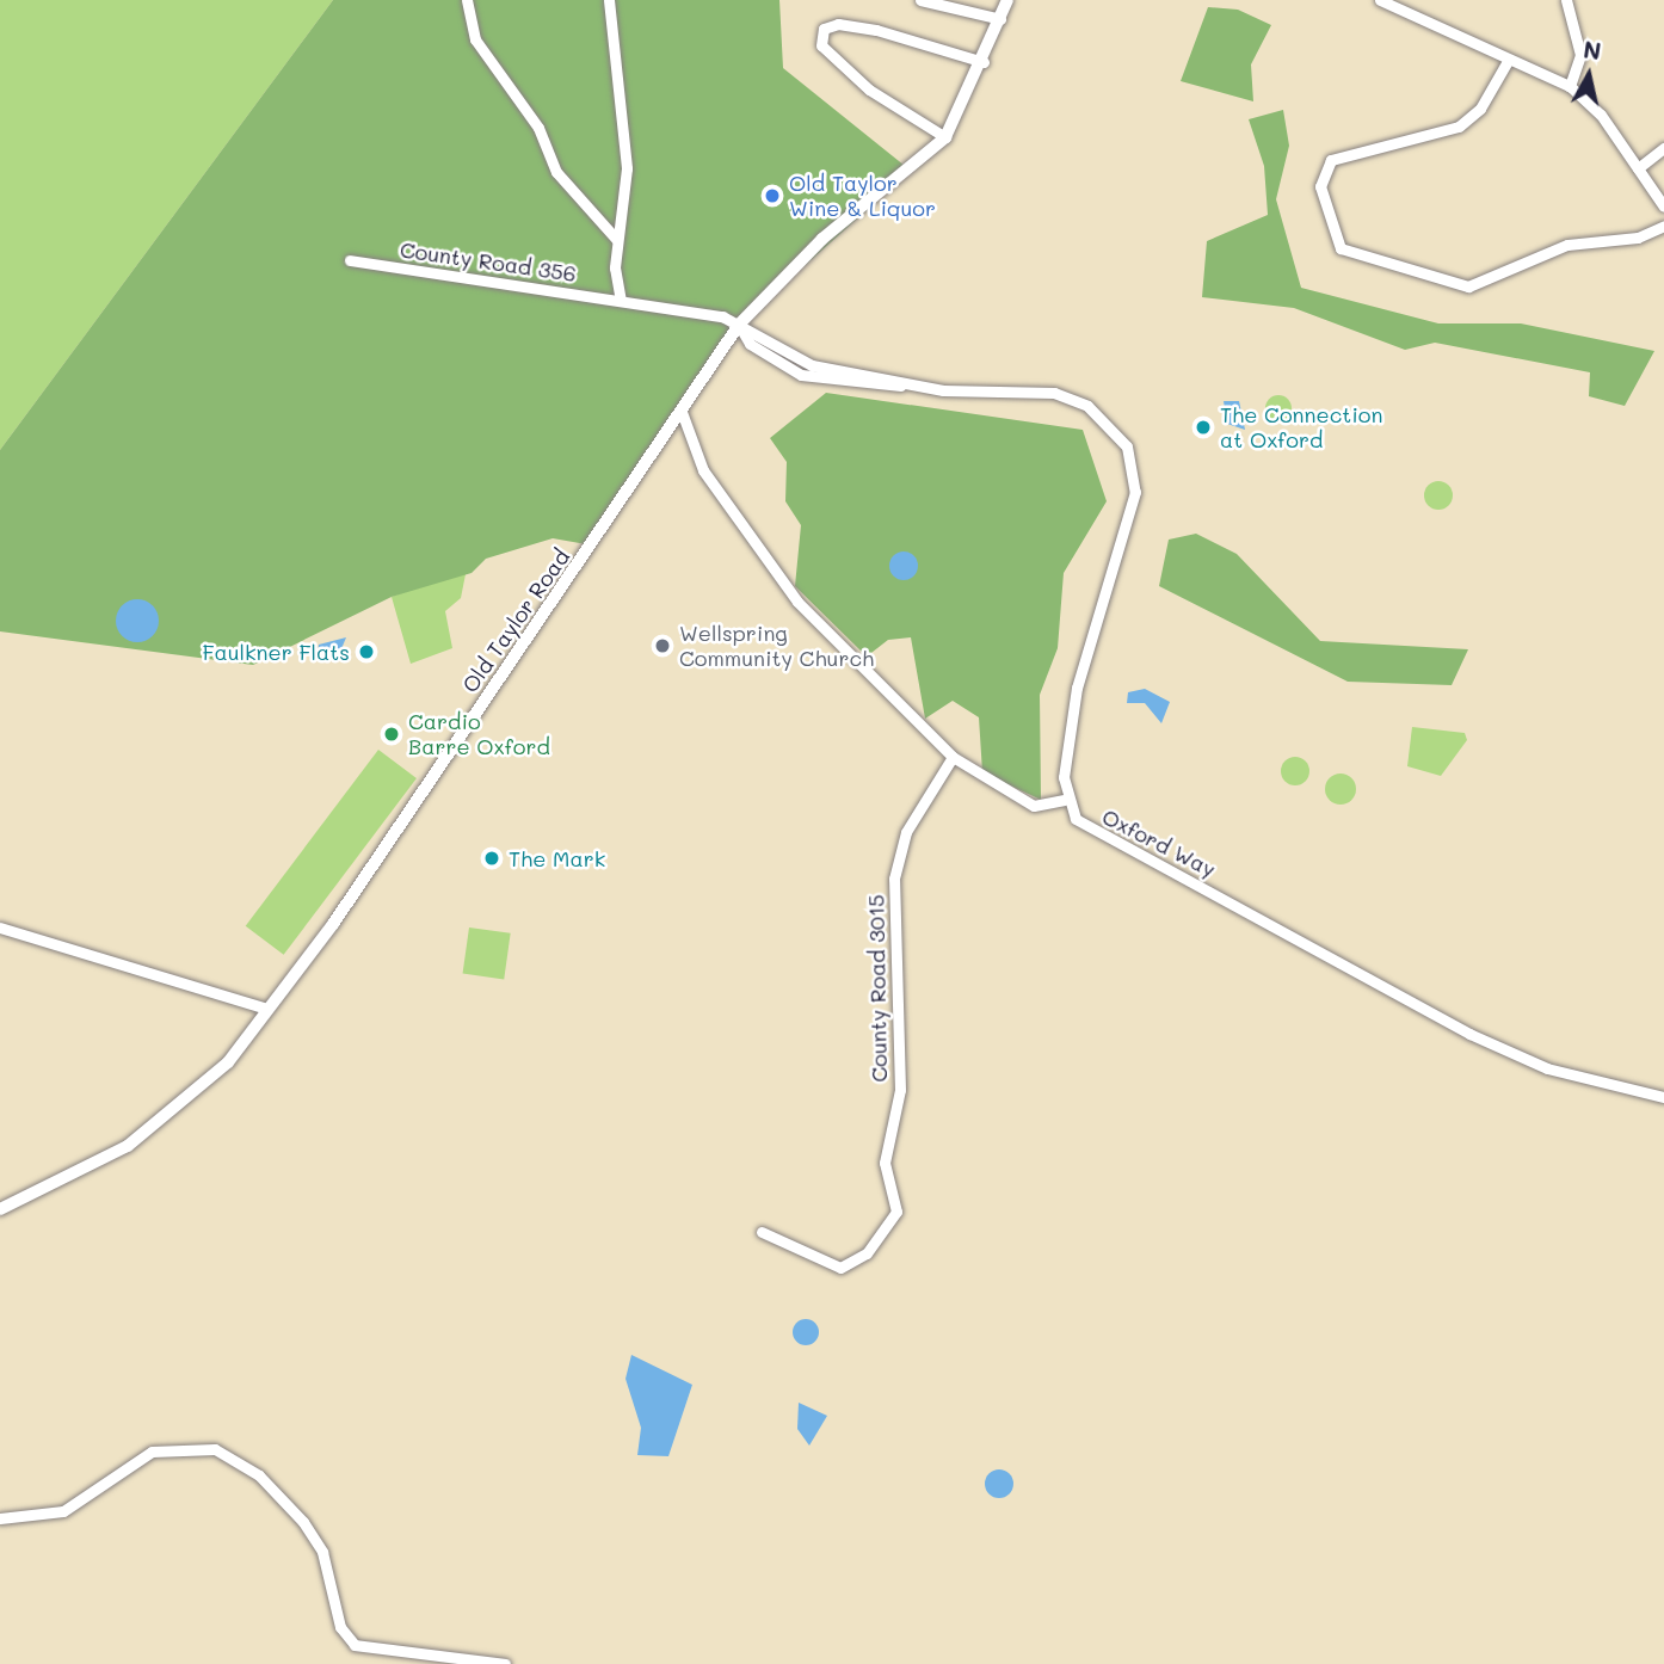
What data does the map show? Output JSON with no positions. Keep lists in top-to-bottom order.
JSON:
{
  "streets": {
    "street": [
      "County Road 356",
      "Old Taylor Road",
      "Oxford Way",
      "County Road 3015"
    ]
  },
  "crossings": [
    ["County Road 356", "Old Taylor Road"]
  ],
  "places": [
    "Old Taylor Wine & Liquor",
    "The Connection at Oxford",
    "Wellspring Community Church",
    "Faulkner Flats",
    "Cardio Barre Oxford",
    "The Mark"
  ],
  "north": "top"
}
